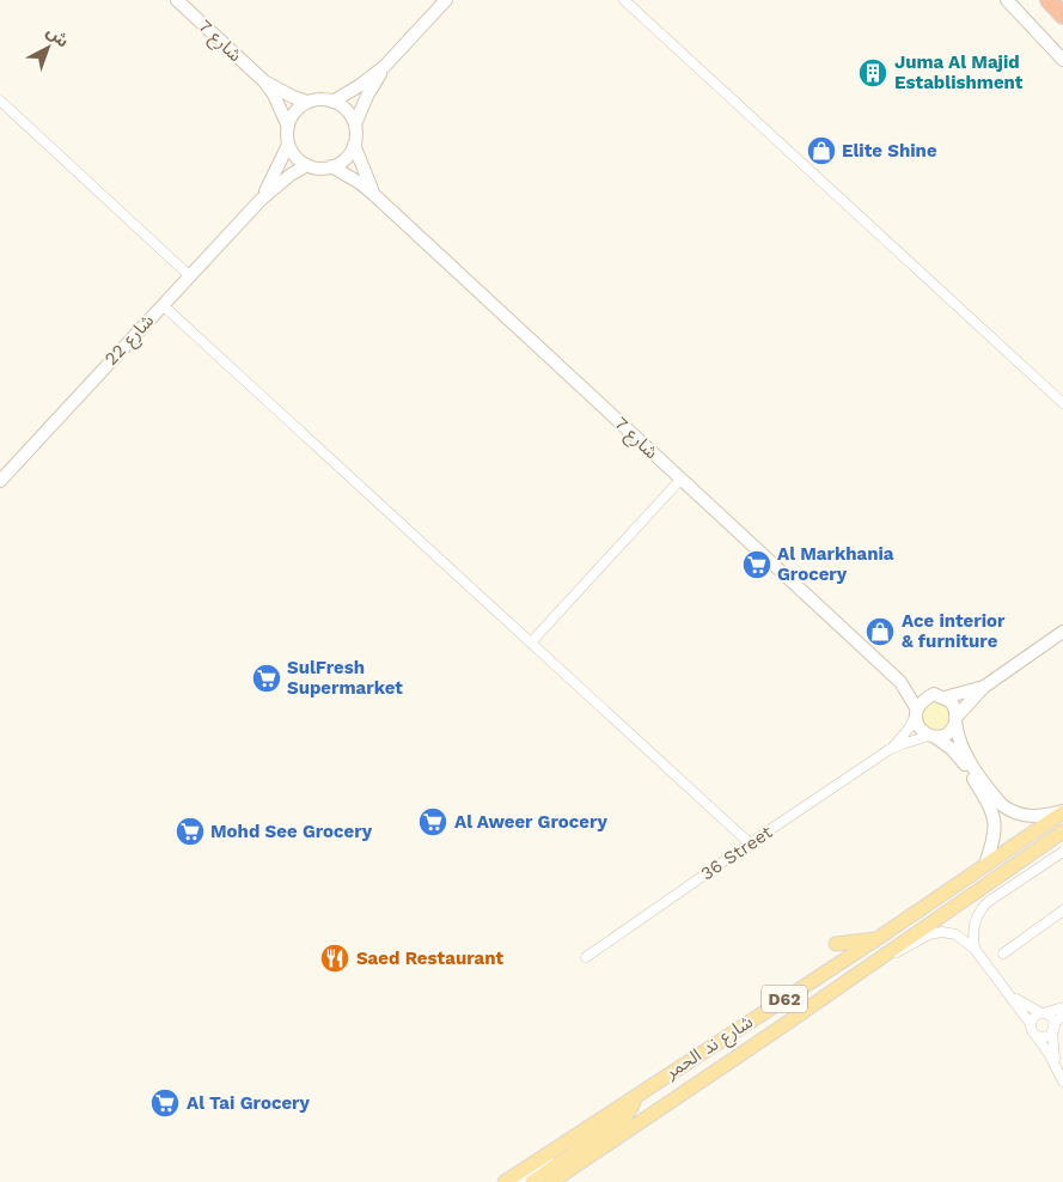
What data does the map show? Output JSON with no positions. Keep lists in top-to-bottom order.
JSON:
{
  "streets": {
    "main road": ["D62", "شارع ند الحمر"],
    "street": ["شارع 7", "شارع 22", "36 Street"]
  },
  "crossings": [
    ["شارع 7", "شارع 22"],
    ["شارع 7", "36 Street"]
  ],
  "places": {
    "building": ["Juma Al Majid Establishment"],
    "shop": ["Elite Shine", "Ace interior & furniture"],
    "supermarket": [
      "Al Markhania Grocery",
      "SulFresh Supermarket",
      "Al Aweer Grocery",
      "Mohd See Grocery",
      "Al Tai Grocery"
    ],
    "restaurant": ["Saed Restaurant"]
  },
  "north": "top right"
}
